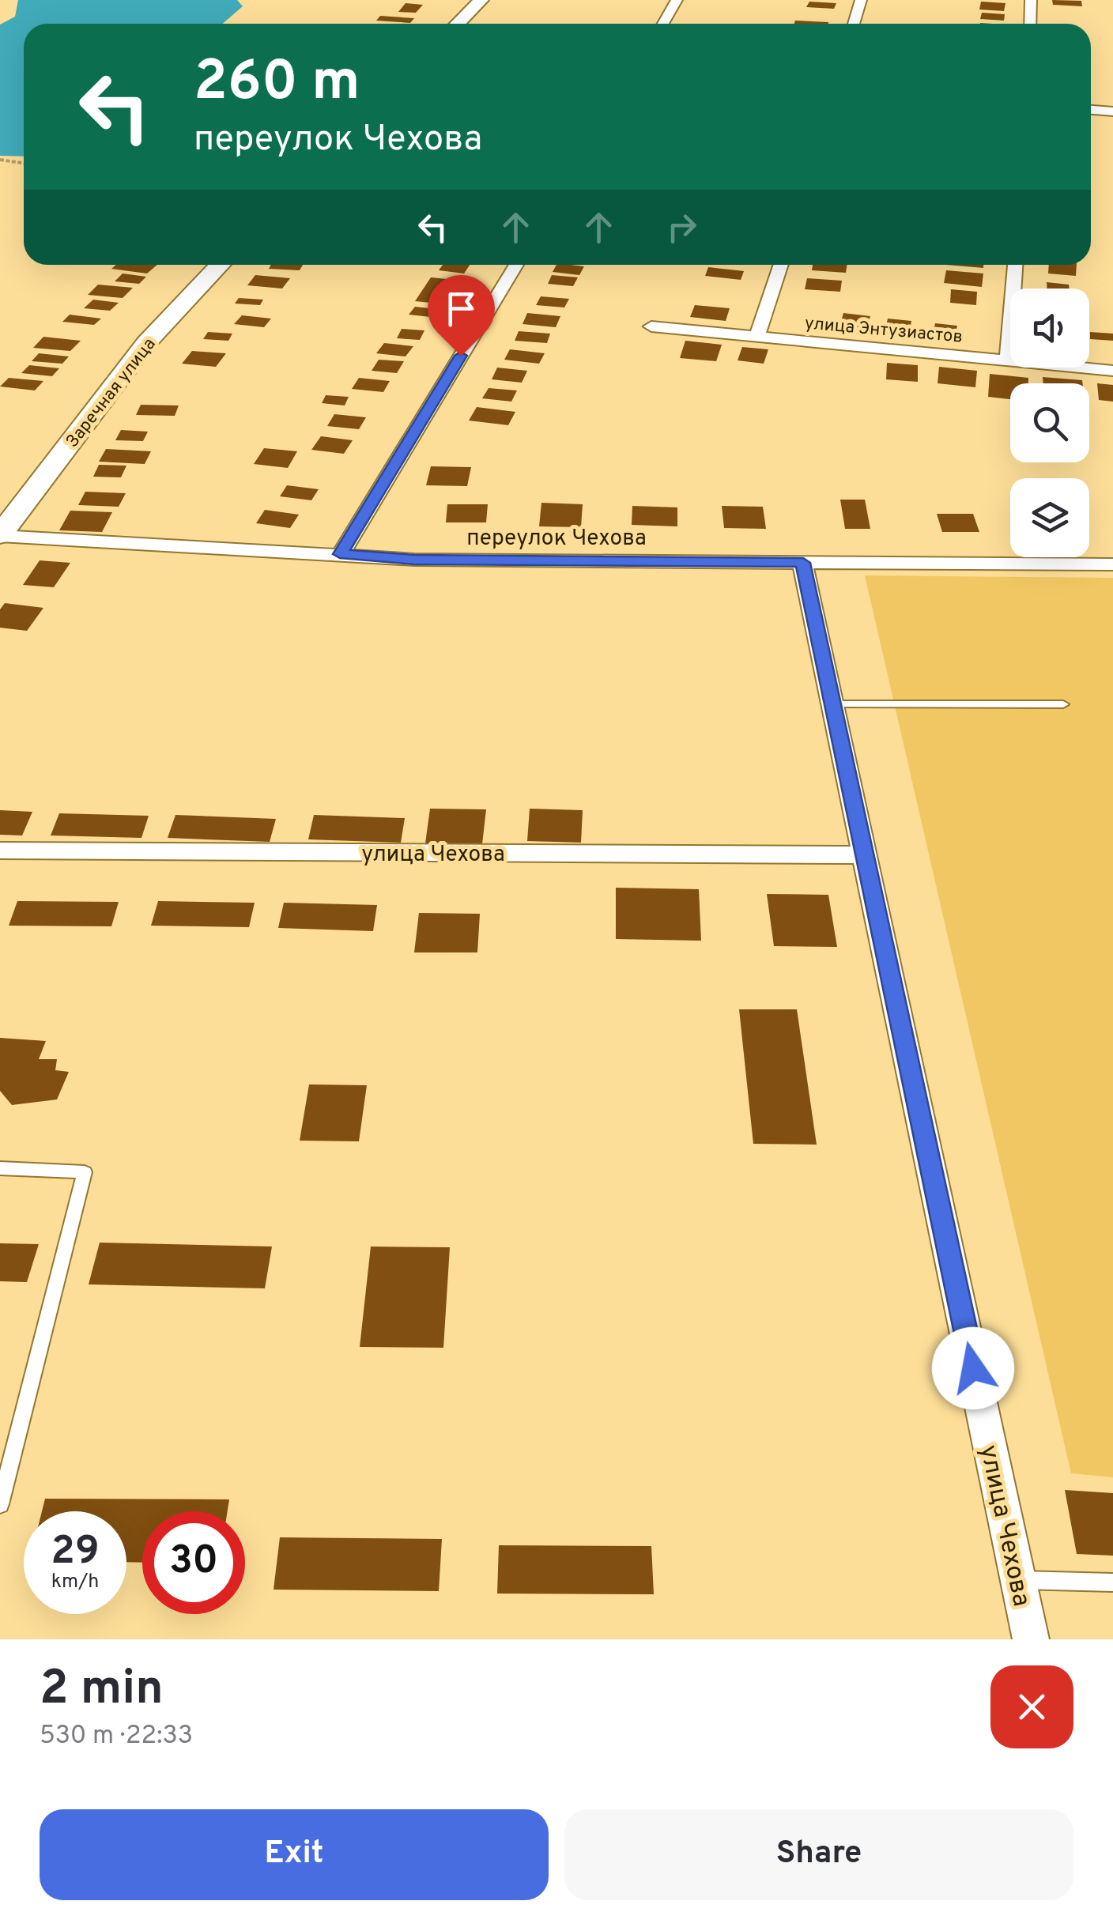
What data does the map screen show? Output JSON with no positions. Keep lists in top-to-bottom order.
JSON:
{
  "streets": {
    "main road": ["Заречная улица"],
    "street": ["улица Энтузиастов", "переулок Чехова", "улица Чехова"]
  },
  "crossings": [
    ["Заречная улица", "переулок Чехова"],
    ["переулок Чехова", "улица Чехова"]
  ],
  "page": {
    "turn": ["260 m", "переулок Чехова"],
    "speed": "29 km/h",
    "limit": "30",
    "heading": ["2 min", "530 m · 22:33"],
    "buttons": ["Exit", "Share"]
  }
}
